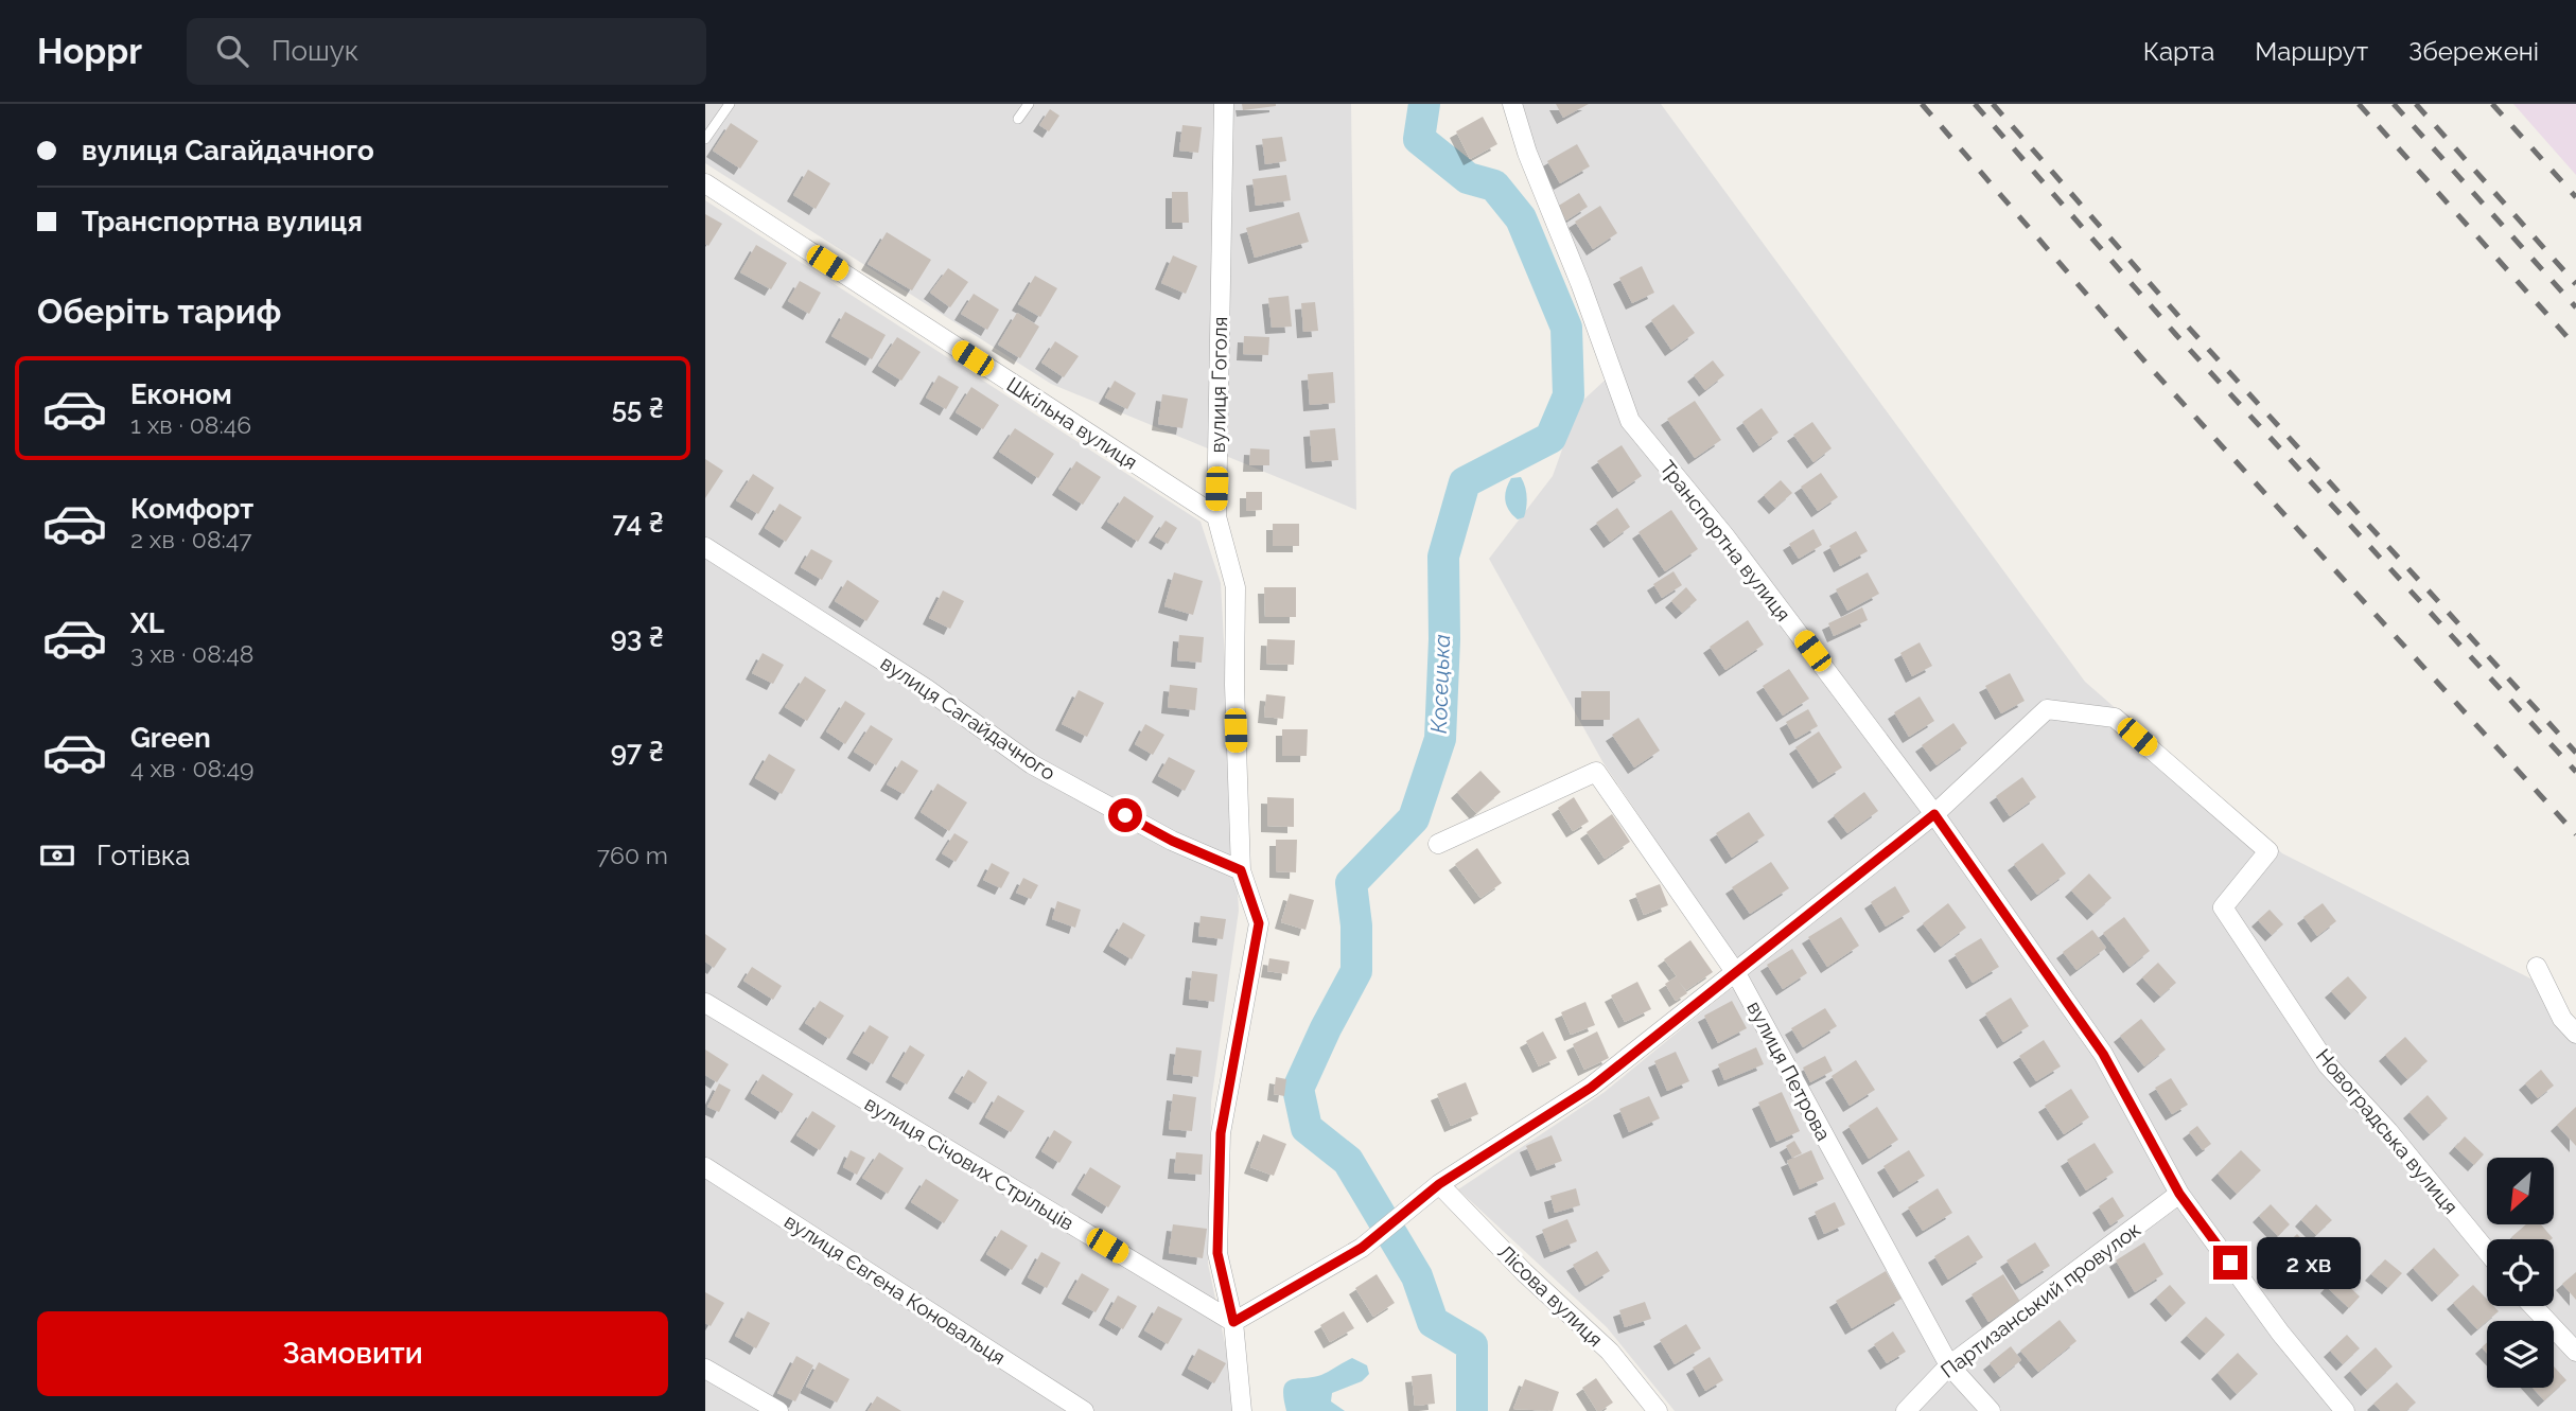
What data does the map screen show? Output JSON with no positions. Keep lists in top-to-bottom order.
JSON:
{
  "streets": {
    "street": [
      "вулиця Гоголя",
      "Шкільна вулиця",
      "Транспортна вулиця",
      "вулиця Сагайдачного",
      "вулиця Петрова",
      "Новоградська вулиця",
      "вулиця Січових Стрільців",
      "вулиця Євгена Коновальця",
      "Лісова вулиця",
      "Партизанський провулок"
    ]
  },
  "crossings": [
    ["вулиця Гоголя", "Шкільна вулиця"],
    ["вулиця Гоголя", "вулиця Сагайдачного"],
    ["вулиця Гоголя", "вулиця Січових Стрільців"],
    ["Транспортна вулиця", "Новоградська вулиця"],
    ["Транспортна вулиця", "Партизанський провулок"],
    ["вулиця Петрова", "Партизанський провулок"]
  ],
  "water": ["Косецька"],
  "north": "bottom left",
  "page": {
    "header": "Hoppr",
    "search": "Пошук",
    "nav": ["Карта", "Маршрут", "Збережені"],
    "banner": ["вулиця Сагайдачного", "Транспортна вулиця"],
    "heading": "Оберіть тариф",
    "list": [
      {
        "name": "Економ",
        "note": "1 хв · 08:46",
        "value": "55 ₴"
      },
      {
        "name": "Комфорт",
        "note": "2 хв · 08:47",
        "value": "74 ₴"
      },
      {
        "name": "XL",
        "note": "3 хв · 08:48",
        "value": "93 ₴"
      },
      {
        "name": "Green",
        "note": "4 хв · 08:49",
        "value": "97 ₴"
      }
    ],
    "pay": ["Готівка", "760 m"],
    "bubble": "2 хв",
    "buttons": "Замовити"
  }
}
